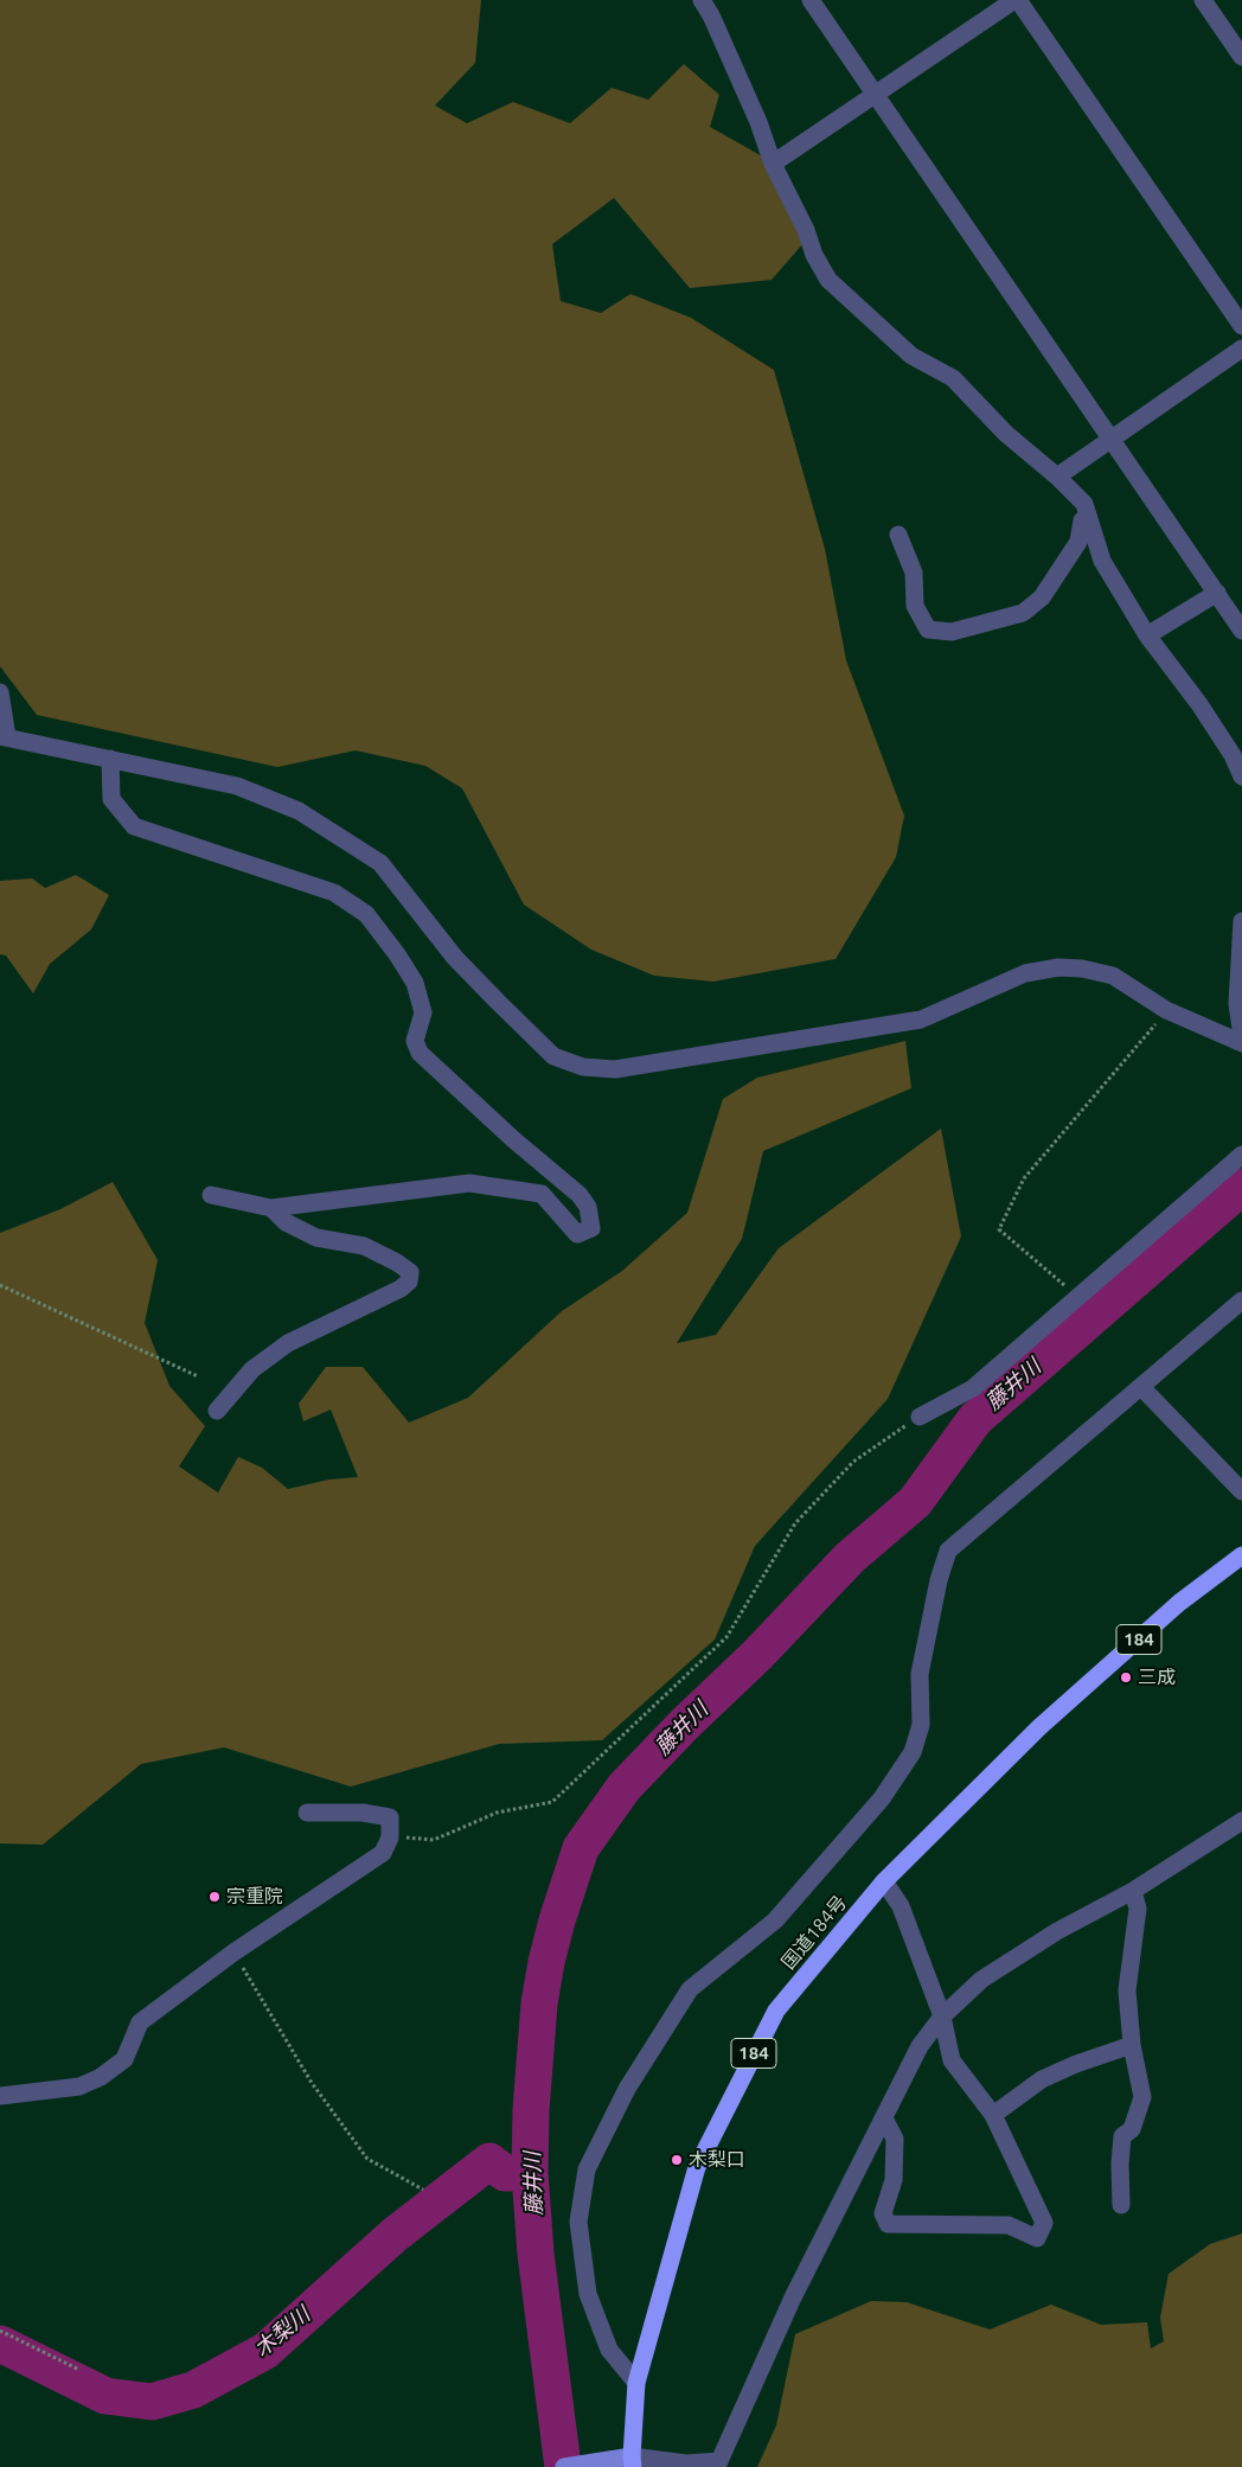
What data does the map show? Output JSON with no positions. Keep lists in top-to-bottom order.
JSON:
{
  "streets": {
    "highway": ["184", "国道184号"]
  },
  "water": ["藤井川", "木梨川"],
  "places": ["三成", "宗重院", "木梨口"]
}
